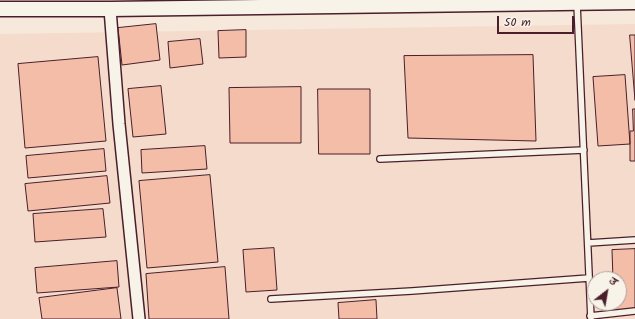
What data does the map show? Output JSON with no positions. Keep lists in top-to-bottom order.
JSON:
{
  "scale_bar": "50 m",
  "north": "top right"
}
